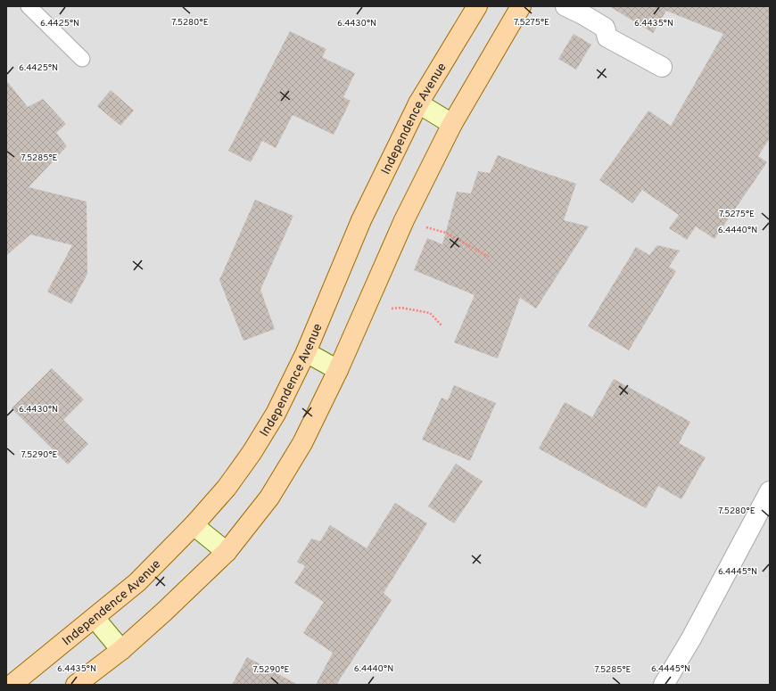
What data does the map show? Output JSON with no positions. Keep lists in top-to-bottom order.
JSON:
{
  "streets": {
    "main road": ["Independence Avenue"]
  },
  "coordinates": [
    "7.5280°E",
    "7.5275°E",
    "6.4425°N",
    "6.4430°N",
    "6.4435°N",
    "7.5285°E",
    "6.4440°N",
    "7.5290°E",
    "6.4445°N"
  ]
}
